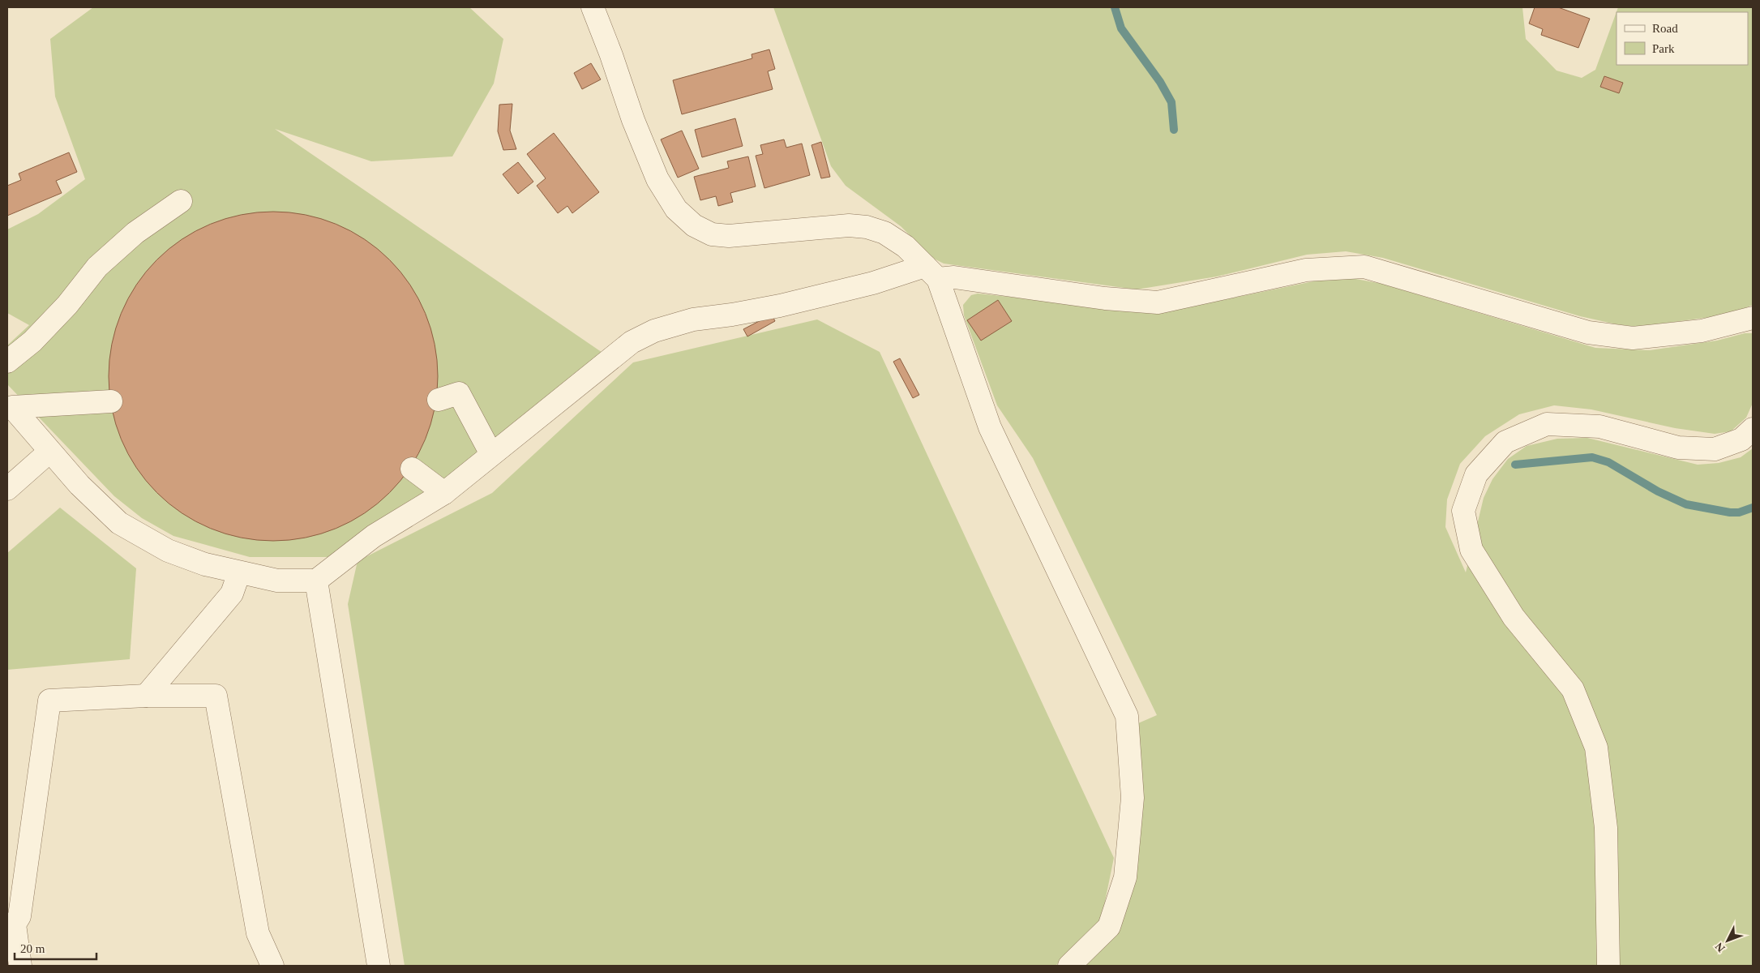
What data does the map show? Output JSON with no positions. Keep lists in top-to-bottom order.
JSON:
{
  "legend": ["Road", "Park"],
  "scale_bar": "20 m",
  "north": "bottom left"
}
